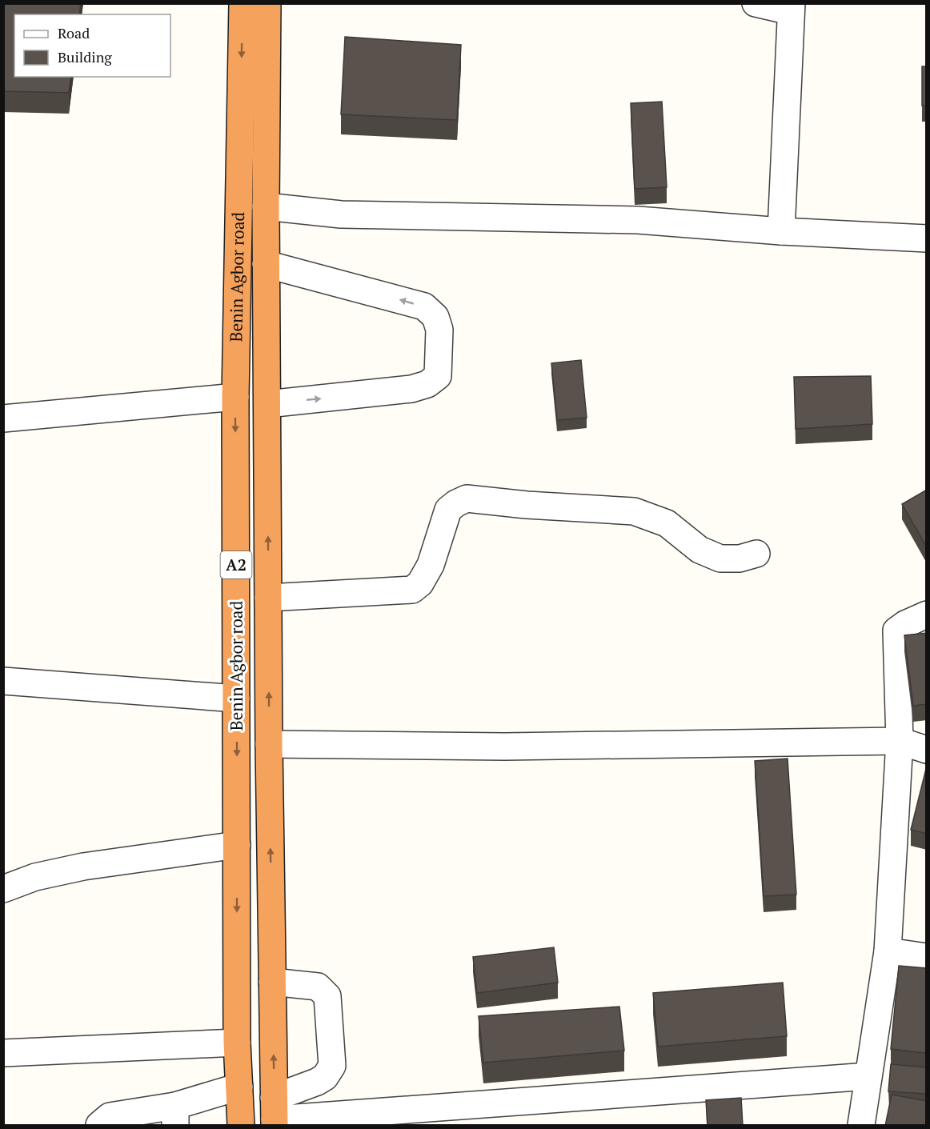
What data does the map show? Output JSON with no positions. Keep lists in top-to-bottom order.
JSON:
{
  "streets": {
    "highway": ["Benin Agbor road", "A2"]
  },
  "legend": ["Road", "Building"]
}
